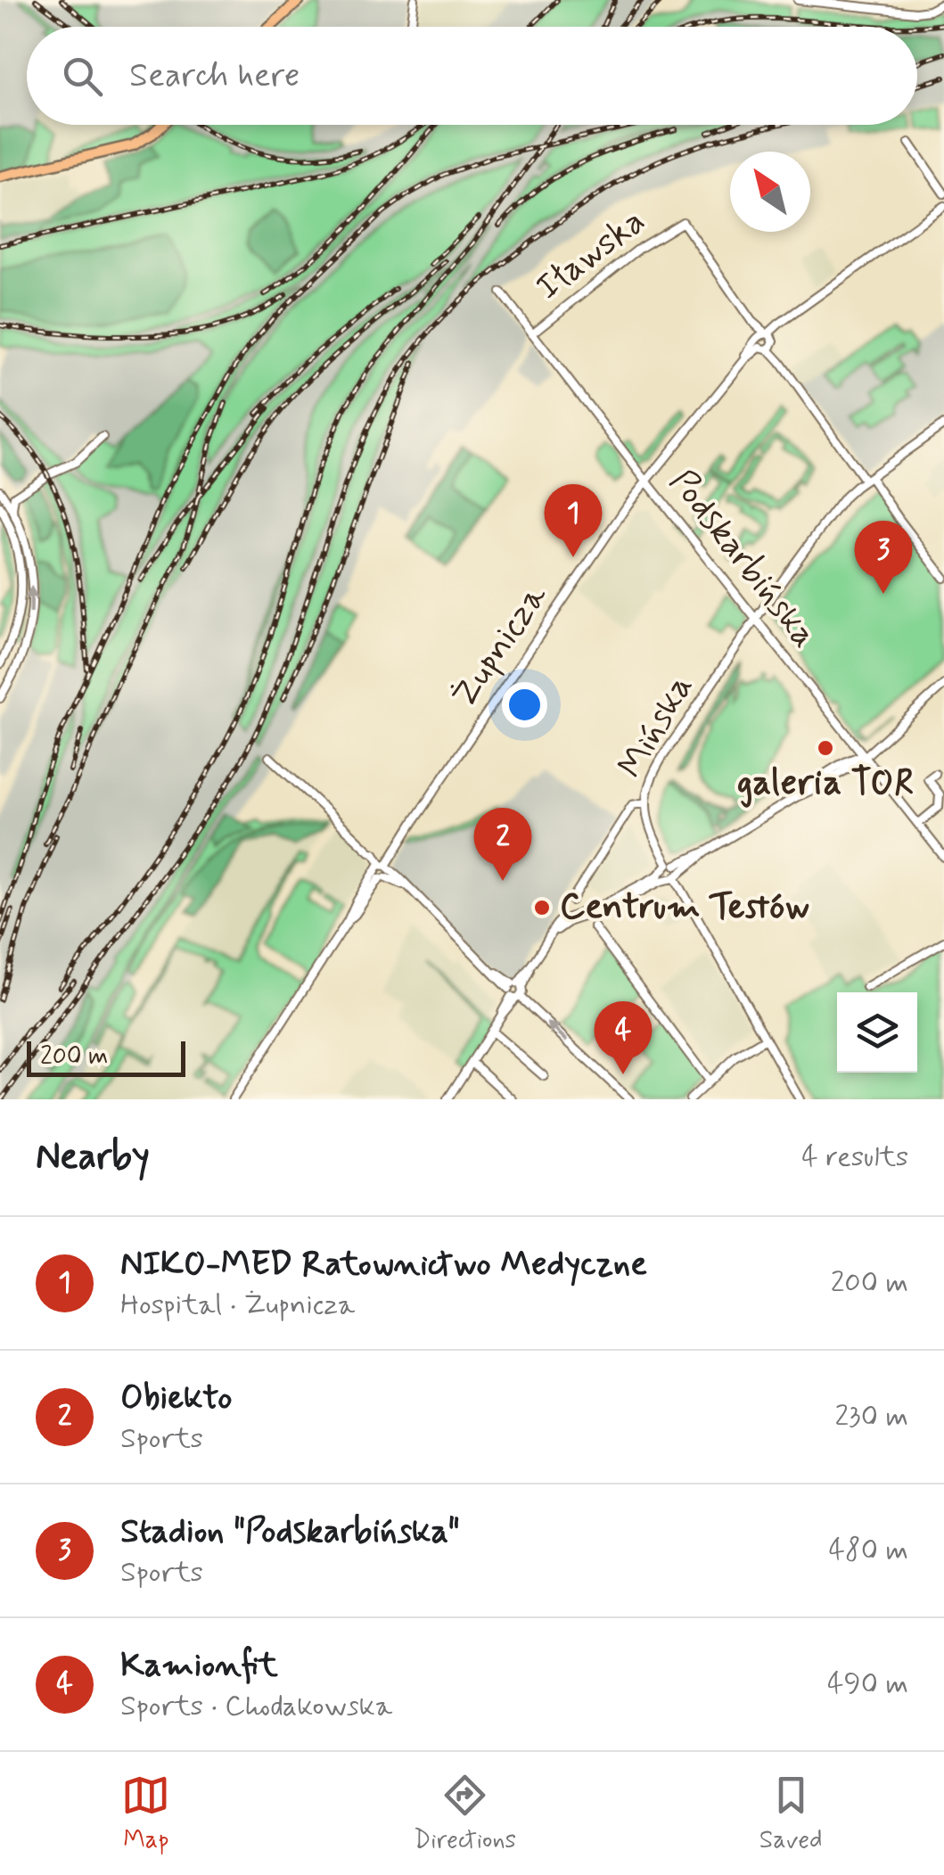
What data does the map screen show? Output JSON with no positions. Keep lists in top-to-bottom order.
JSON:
{
  "streets": {
    "street": [
      "Iławska",
      "Podskarbińska",
      "Żupnicza",
      "Mińska"
    ]
  },
  "crossings": [
    ["Iławska", "Podskarbińska"],
    ["Iławska", "Żupnicza"],
    ["Podskarbińska", "Żupnicza"],
    ["Podskarbińska", "Mińska"]
  ],
  "places": ["galeria TOR", "Centrum Testów"],
  "scale_bar": "200 m",
  "north": "top left",
  "page": {
    "search": "Search here",
    "pins": [
      "1",
      "3",
      "2",
      "4"
    ],
    "scale": "200 m",
    "heading": ["Nearby", "4 results"],
    "list": [
      {
        "mark": "1",
        "name": "NIKO-MED Ratownictwo Medyczne",
        "note": "Hospital · Żupnicza",
        "value": "200 m"
      },
      {
        "mark": "2",
        "name": "Obiekto",
        "note": "Sports",
        "value": "230 m"
      },
      {
        "mark": "3",
        "name": "Stadion \"Podskarbińska\"",
        "note": "Sports",
        "value": "480 m"
      },
      {
        "mark": "4",
        "name": "Kamionfit",
        "note": "Sports · Chodakowska",
        "value": "490 m"
      }
    ],
    "nav": ["Map", "Directions", "Saved"]
  }
}
